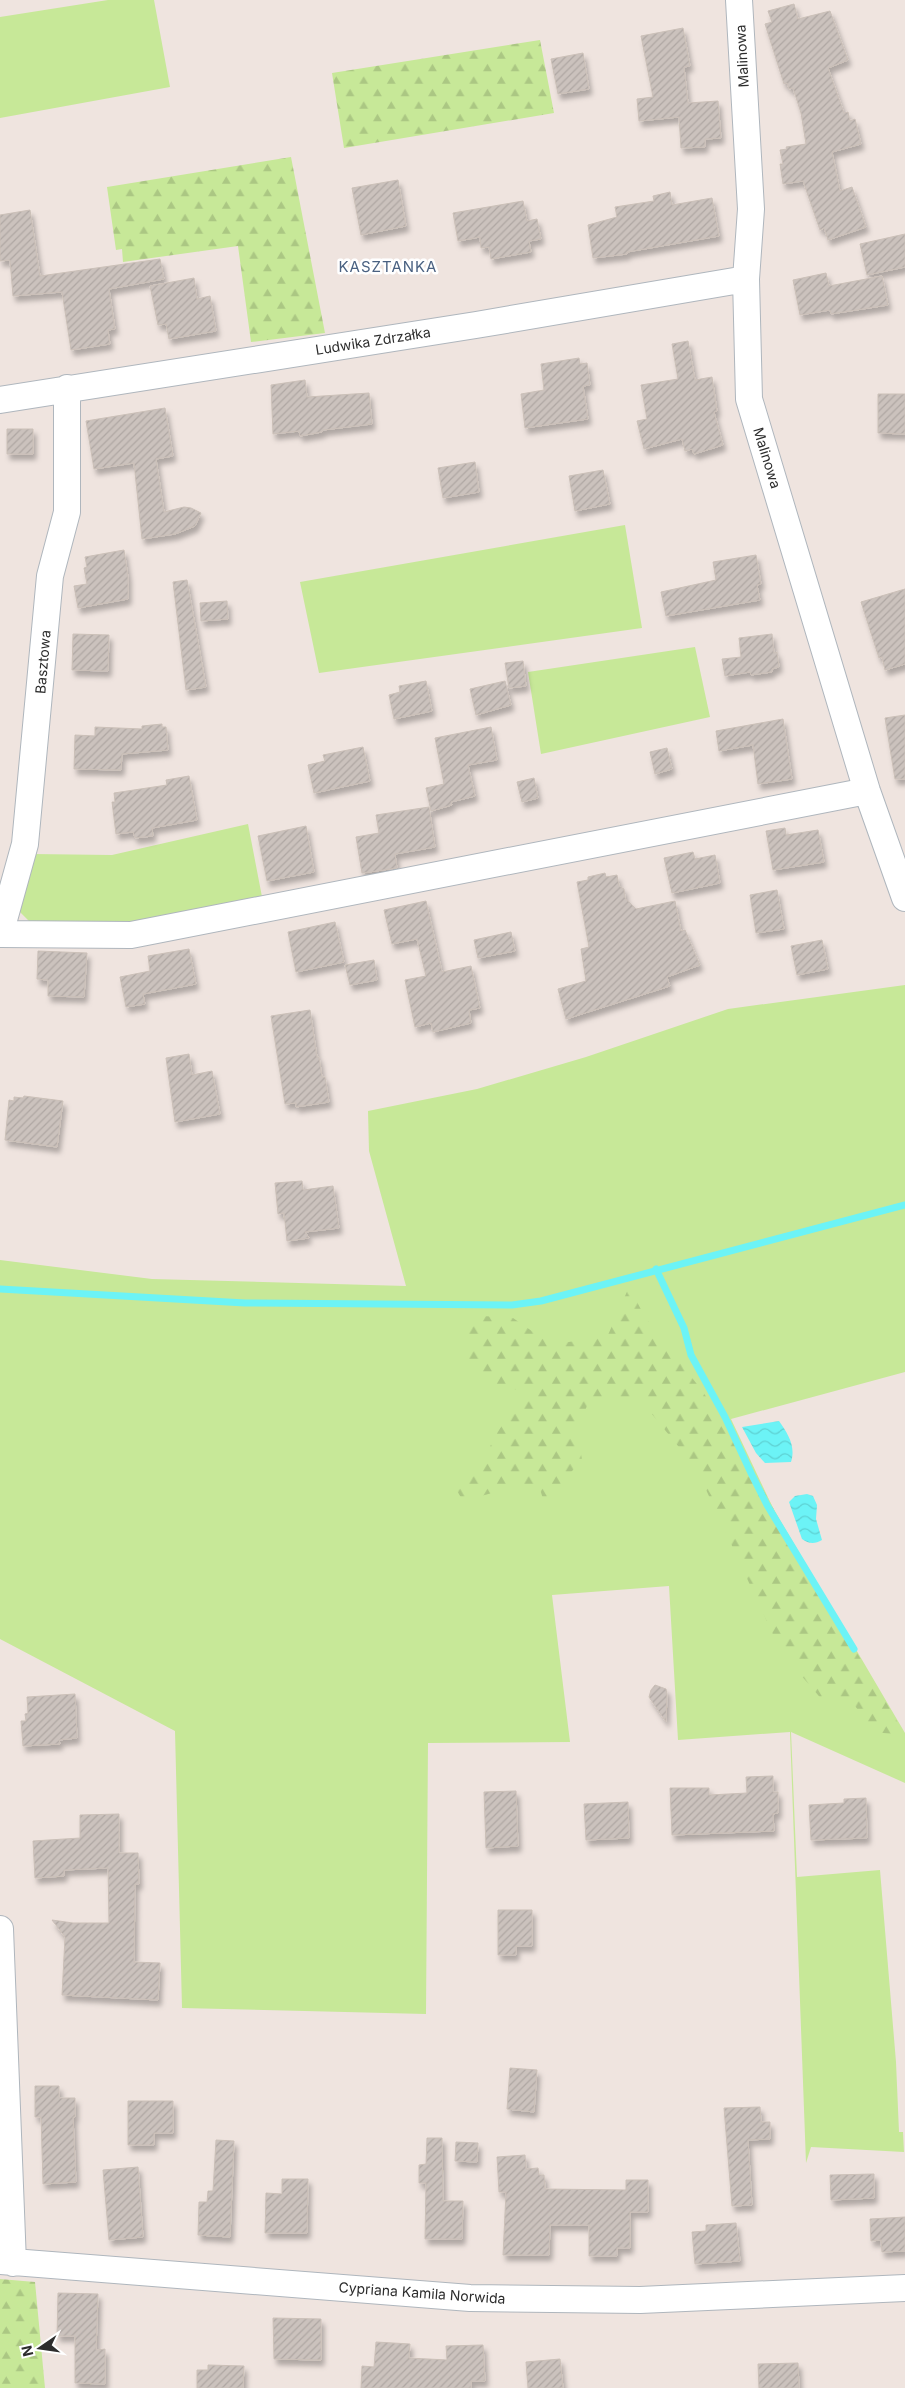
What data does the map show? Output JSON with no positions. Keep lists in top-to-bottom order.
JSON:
{
  "streets": {
    "street": [
      "Malinowa",
      "Ludwika Zdrzałka",
      "Basztowa",
      "Cypriana Kamila Norwida"
    ]
  },
  "crossings": [
    ["Malinowa", "Ludwika Zdrzałka"],
    ["Ludwika Zdrzałka", "Basztowa"]
  ],
  "districts": ["KASZTANKA"],
  "north": "left"
}
